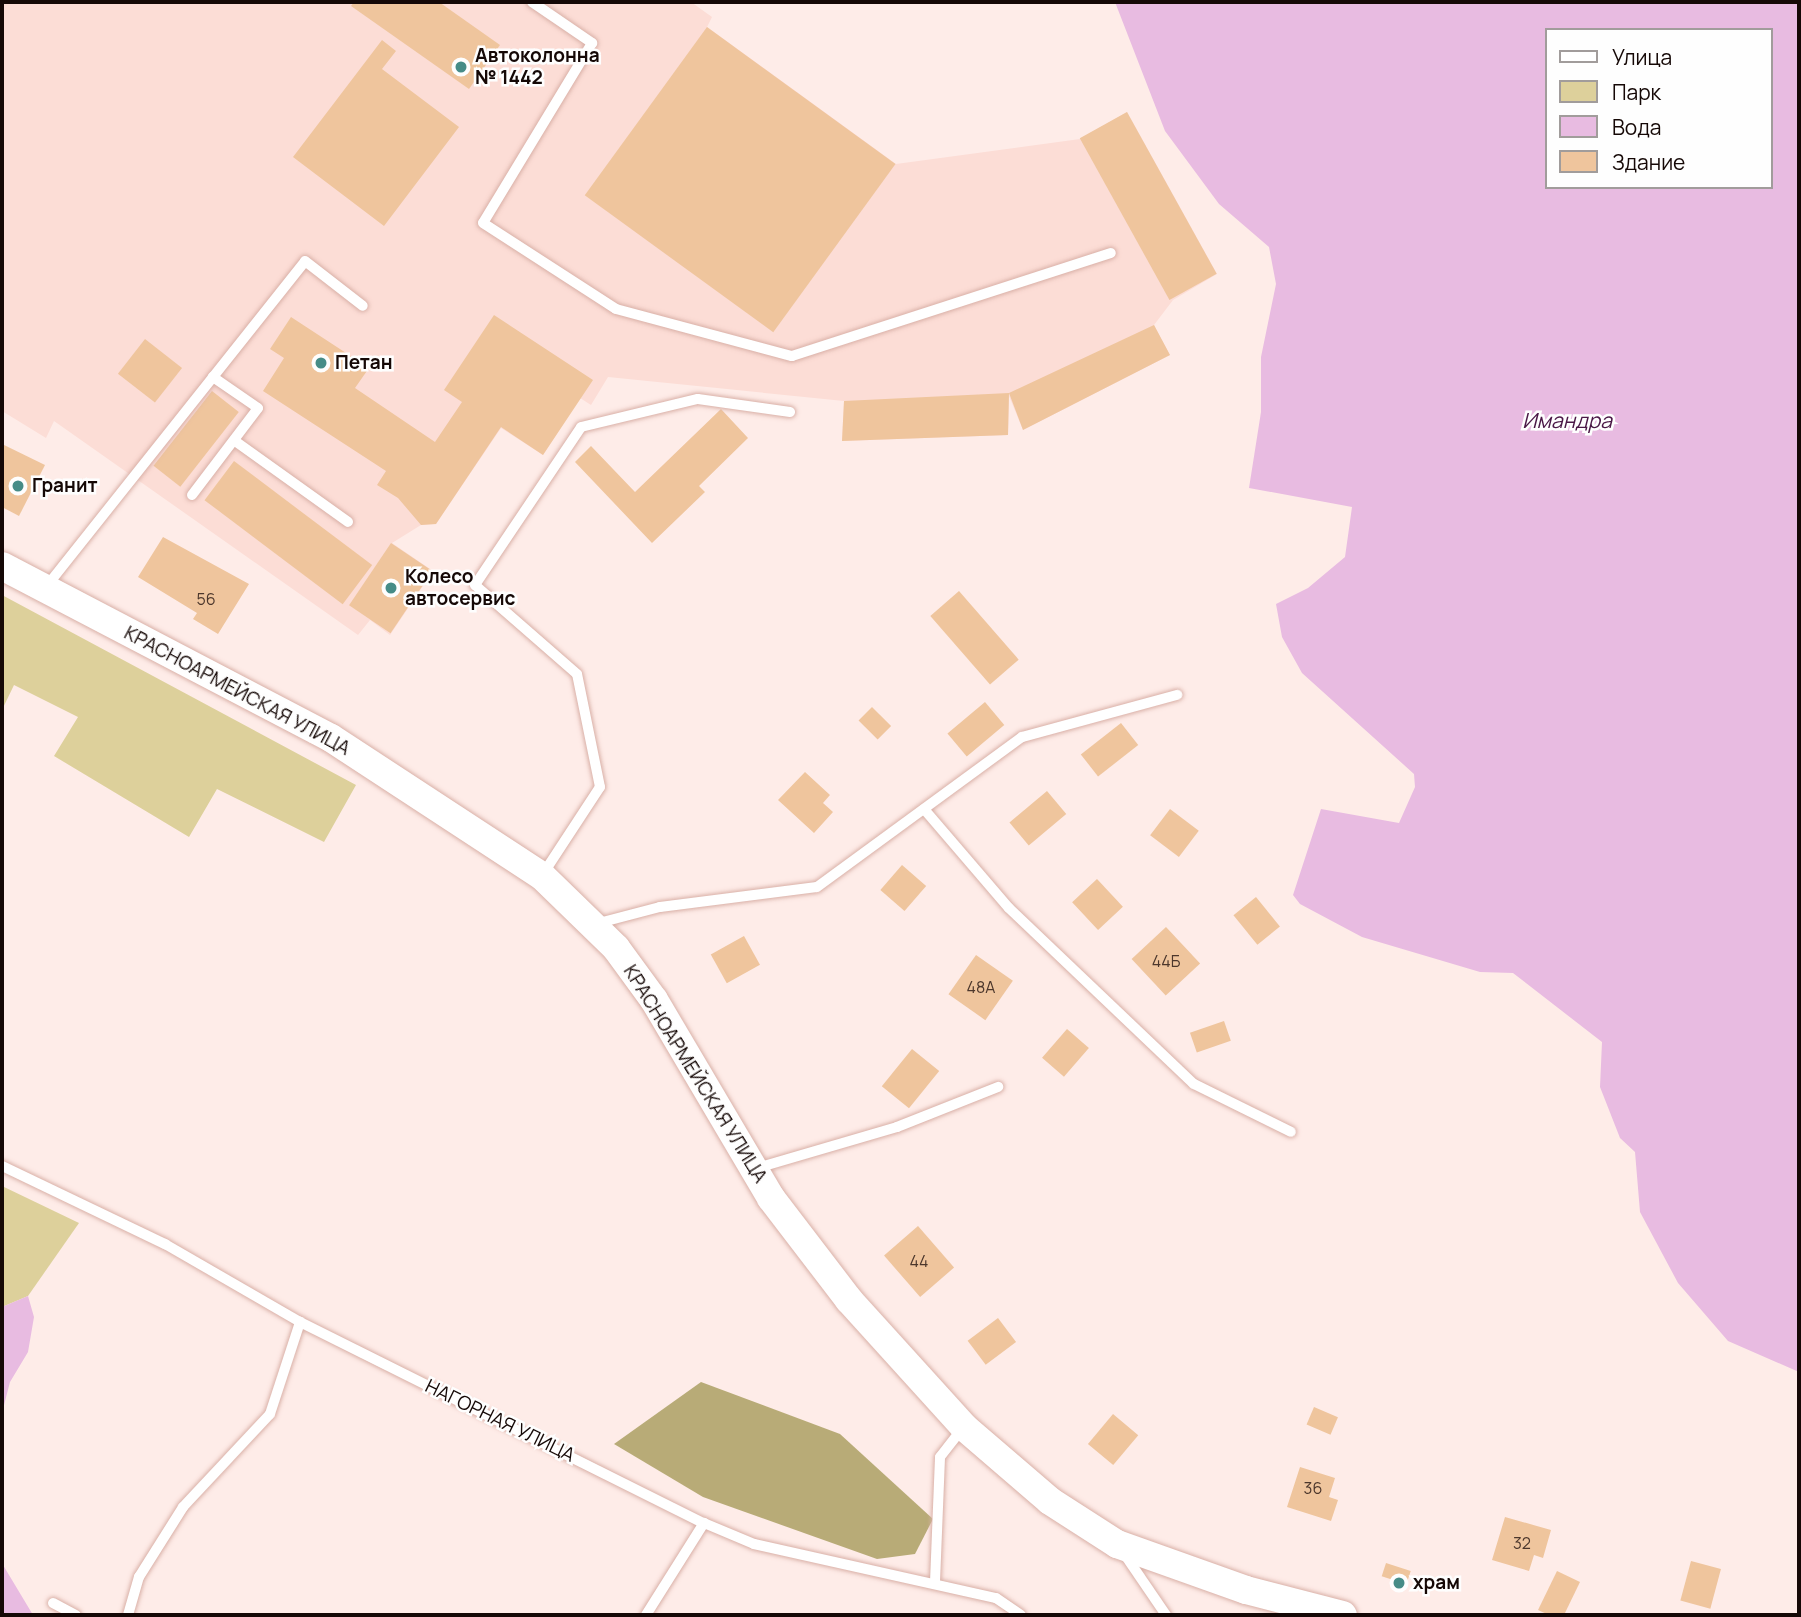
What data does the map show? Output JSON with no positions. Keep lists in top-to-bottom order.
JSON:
{
  "streets": {
    "street": ["КРАСНОАРМЕЙСКАЯ УЛИЦА"],
    "lane": ["НАГОРНАЯ УЛИЦА"]
  },
  "water": ["Имандра"],
  "places": [
    "Автоколонна № 1442",
    "Петан",
    "Гранит",
    "Колесо автосервис",
    "храм"
  ],
  "house_numbers": [
    "56",
    "44Б",
    "48А",
    "44",
    "36",
    "32"
  ],
  "legend": [
    "Улица",
    "Парк",
    "Вода",
    "Здание"
  ]
}
